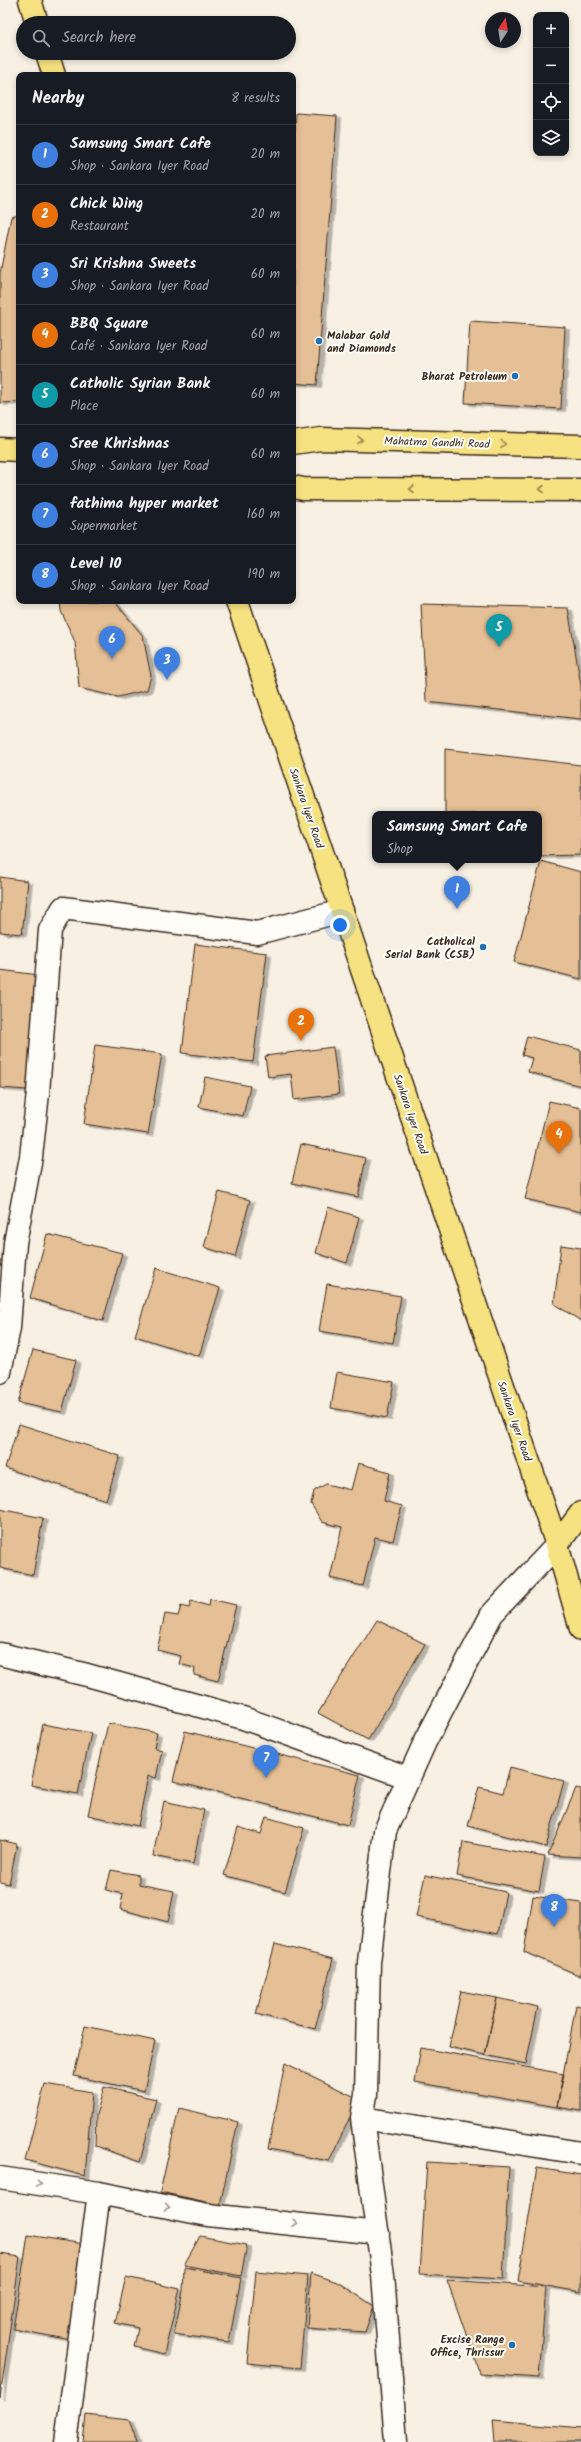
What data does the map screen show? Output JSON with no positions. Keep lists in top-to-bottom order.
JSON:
{
  "streets": {
    "main road": ["Mahatma Gandhi Road", "Sankara Iyer Road"]
  },
  "places": [
    "Malabar Gold and Diamonds",
    "Bharat Petroleum",
    "Catholical Serial Bank (CSB)",
    "Excise Range Office, Thrissur"
  ],
  "north": "top",
  "page": {
    "map_buttons": ["+", "−"],
    "search": "Search here",
    "heading": ["Nearby", "8 results"],
    "list": [
      {
        "mark": "1",
        "name": "Samsung Smart Cafe",
        "note": "Shop · Sankara Iyer Road",
        "value": "20 m"
      },
      {
        "mark": "2",
        "name": "Chick Wing",
        "note": "Restaurant",
        "value": "20 m"
      },
      {
        "mark": "3",
        "name": "Sri Krishna Sweets",
        "note": "Shop · Sankara Iyer Road",
        "value": "60 m"
      },
      {
        "mark": "4",
        "name": "BBQ Square",
        "note": "Café · Sankara Iyer Road",
        "value": "60 m"
      },
      {
        "mark": "5",
        "name": "Catholic Syrian Bank",
        "note": "Place",
        "value": "60 m"
      },
      {
        "mark": "6",
        "name": "Sree Khrishnas",
        "note": "Shop · Sankara Iyer Road",
        "value": "60 m"
      },
      {
        "mark": "7",
        "name": "fathima hyper market",
        "note": "Supermarket",
        "value": "160 m"
      },
      {
        "mark": "8",
        "name": "Level 10",
        "note": "Shop · Sankara Iyer Road",
        "value": "190 m"
      }
    ],
    "pins": [
      "5",
      "6",
      "3",
      "1",
      "2",
      "4",
      "7",
      "8"
    ],
    "popup": ["Samsung Smart Cafe", "Shop"]
  }
}
